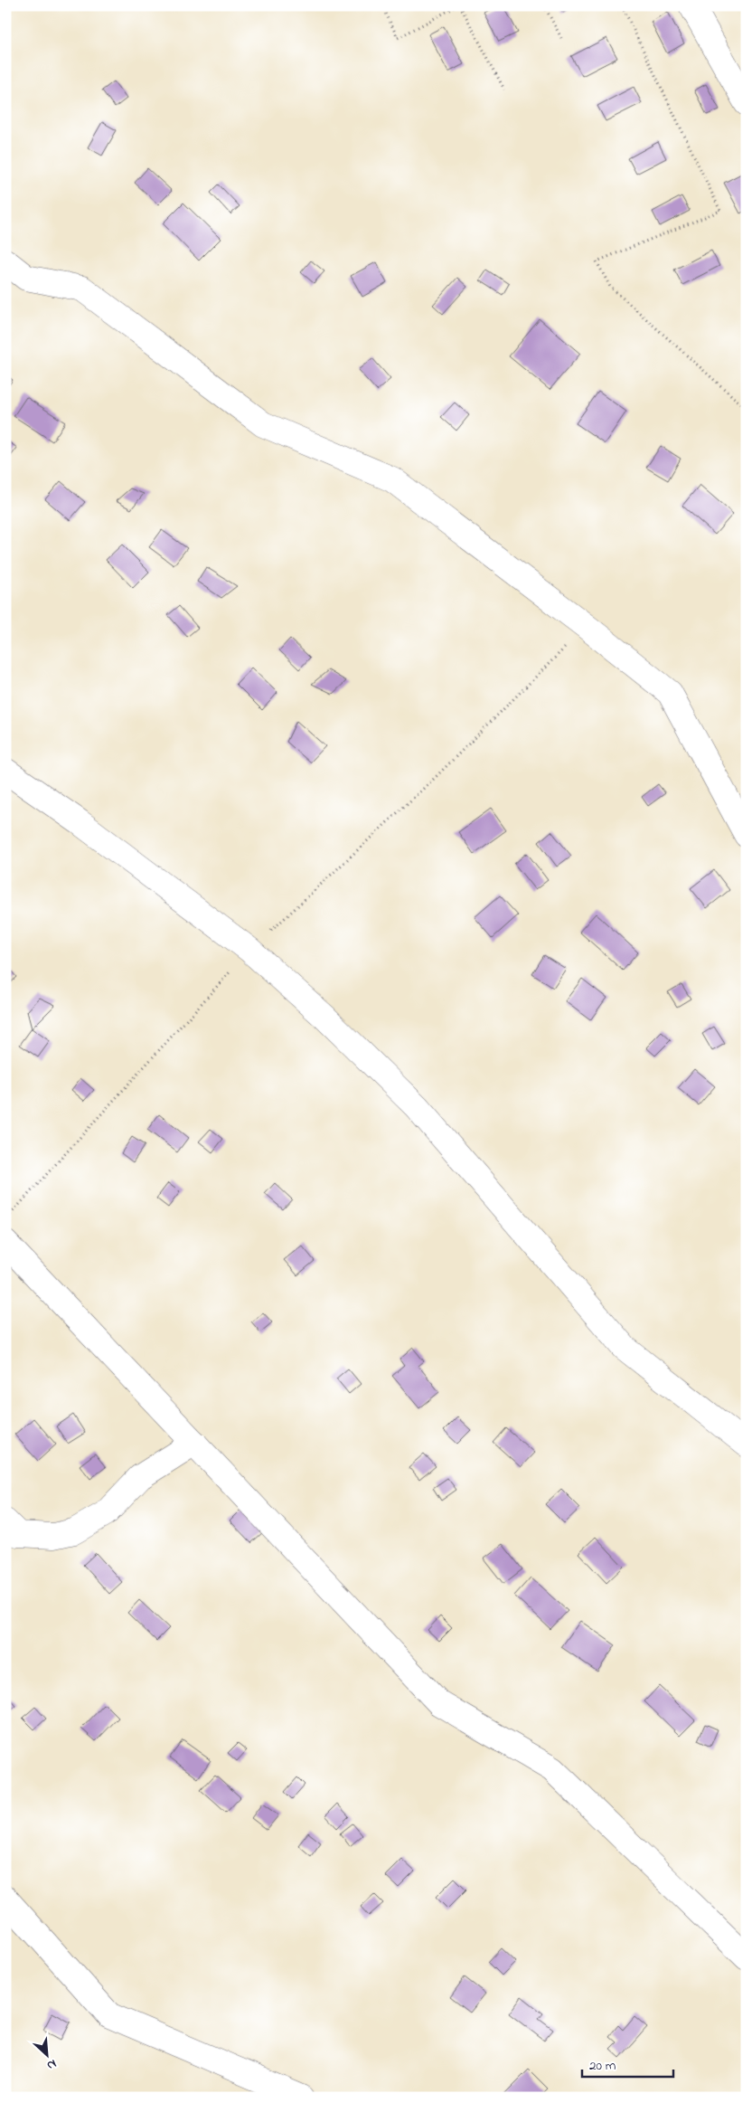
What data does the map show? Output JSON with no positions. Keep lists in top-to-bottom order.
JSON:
{
  "scale_bar": "20 m",
  "north": "bottom right"
}
